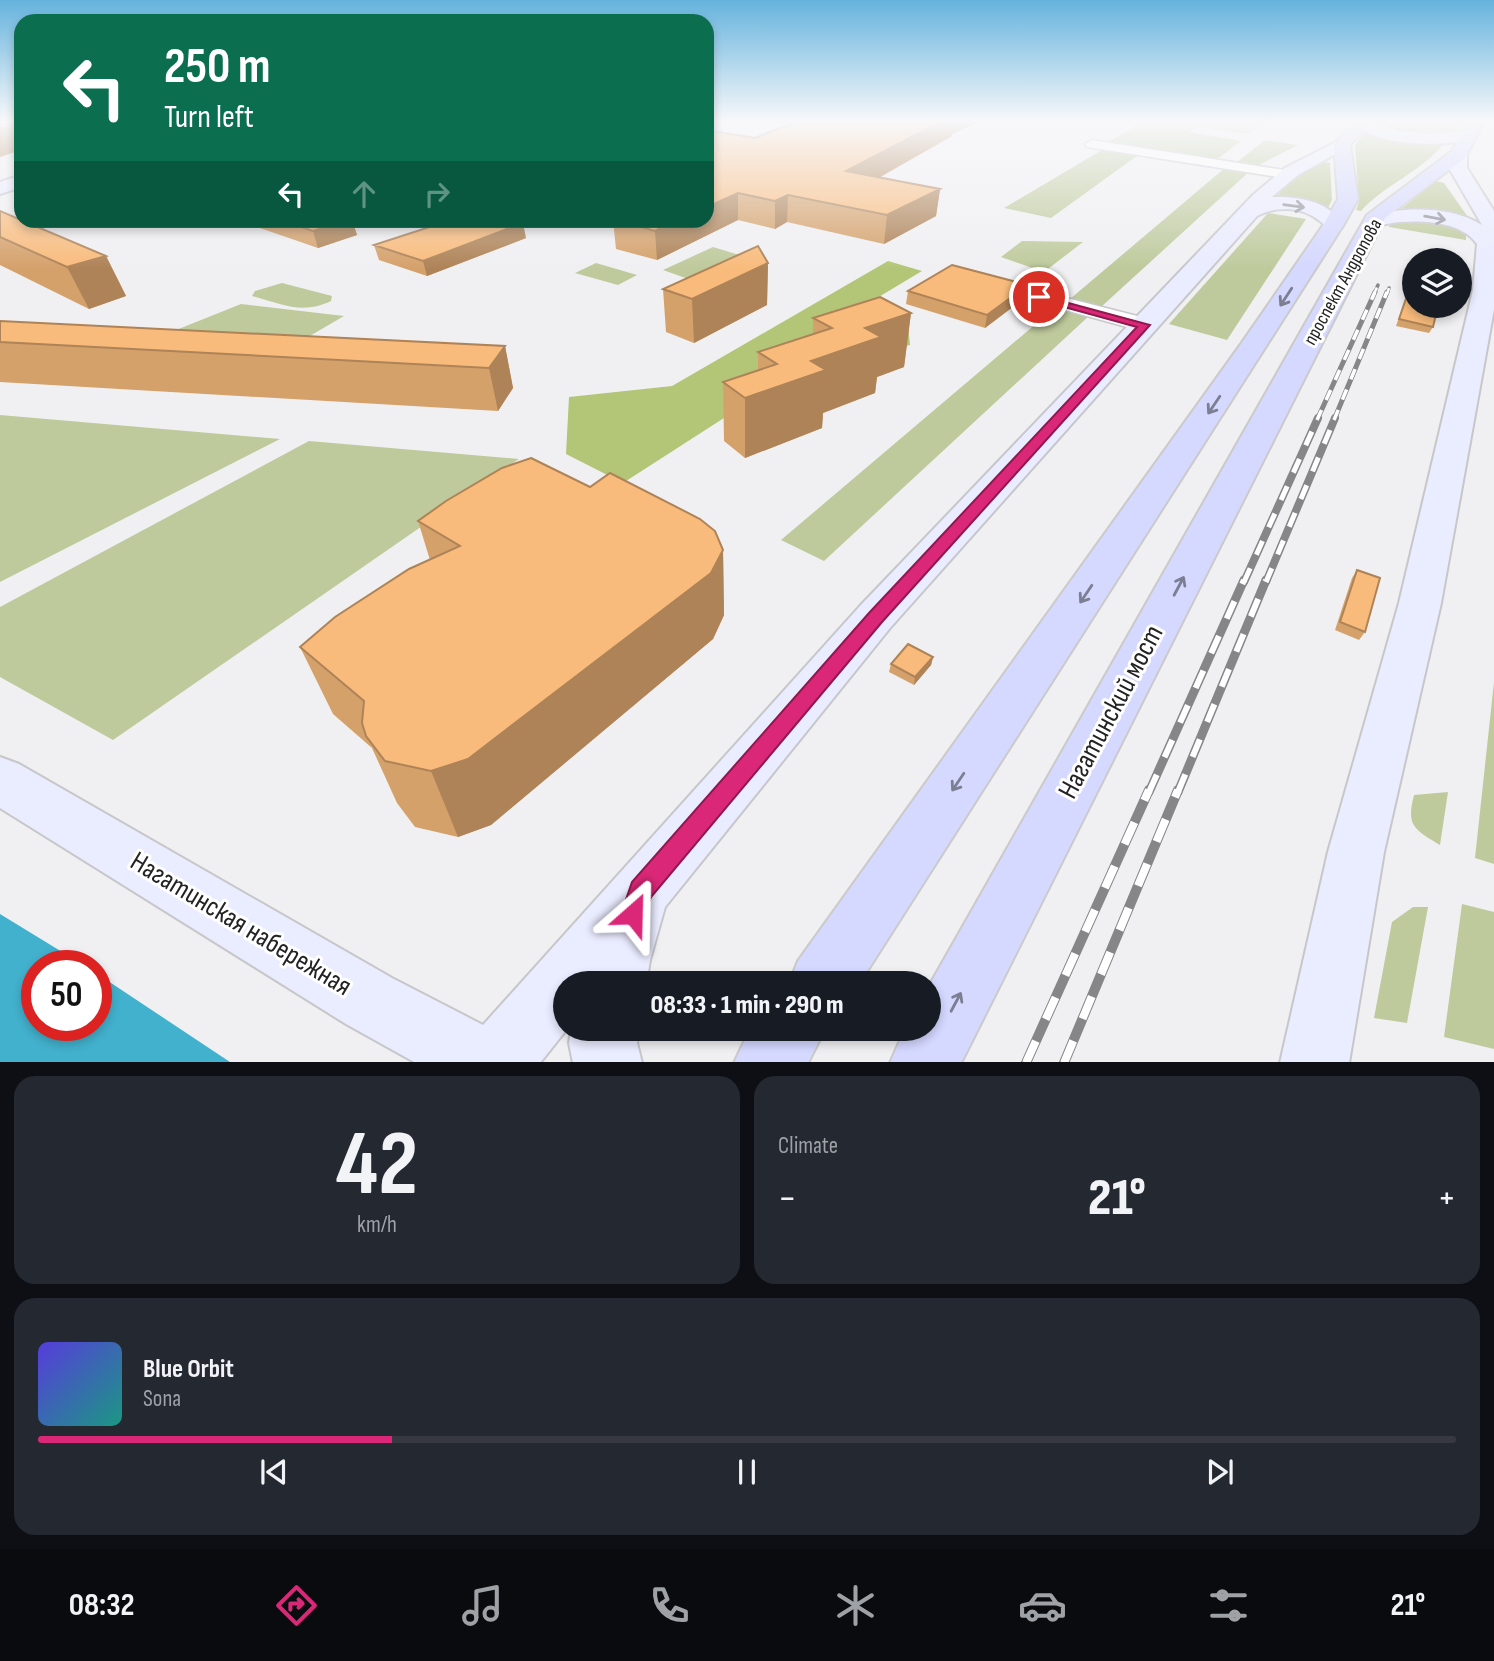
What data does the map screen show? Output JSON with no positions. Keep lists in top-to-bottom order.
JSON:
{
  "streets": {
    "main road": ["проспект Андропова", "Нагатинский мост", "Нагатинская набережная"]
  },
  "crossings": [
    ["проспект Андропова", "Нагатинский мост"]
  ],
  "page": {
    "turn": ["250 m", "Turn left"],
    "limit": "50",
    "trip": "08:33 · 1 min · 290 m",
    "tile": [
      ["42", "km/h"],
      "Climate"
    ],
    "heat": ["−", "21°", "+"],
    "song": ["Blue Orbit", "Sona"],
    "tabs": ["08:32", "21°"]
  }
}
